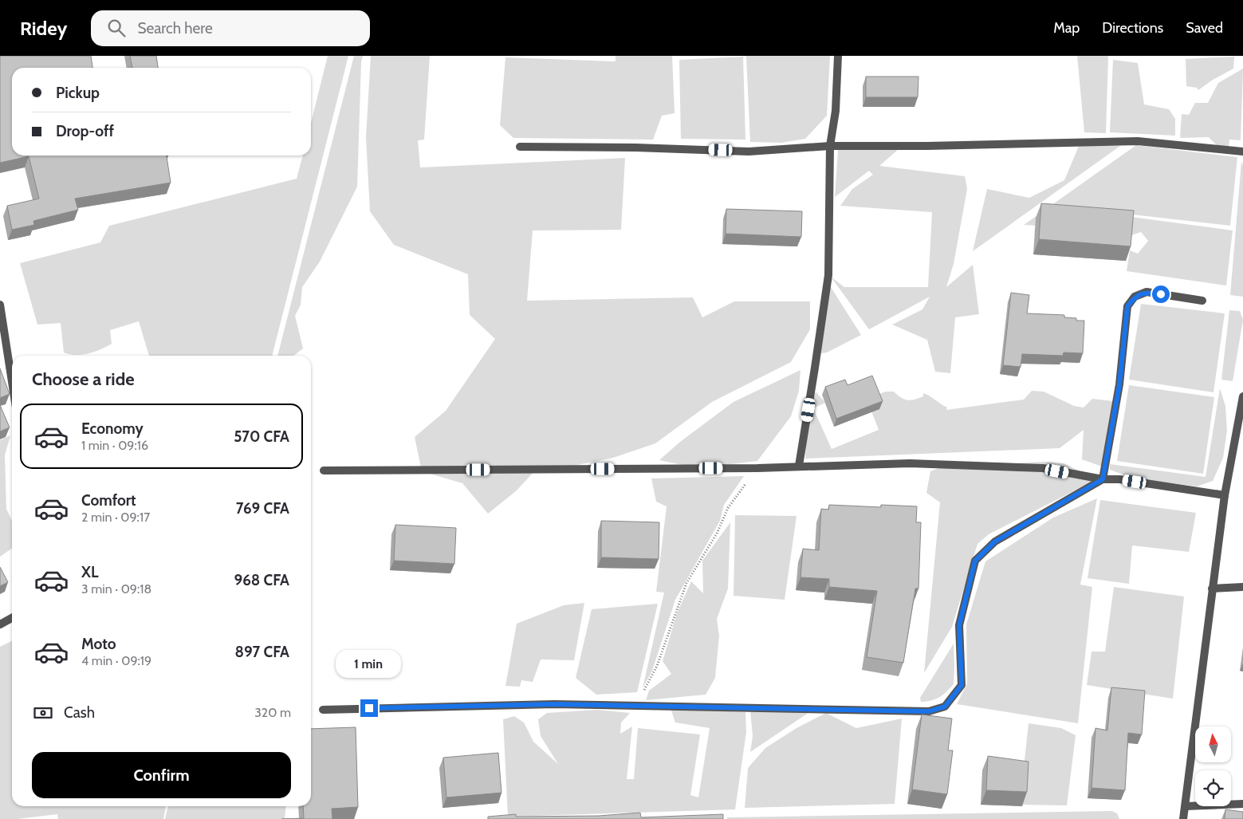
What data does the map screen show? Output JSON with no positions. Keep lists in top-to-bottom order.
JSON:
{
  "north": "top",
  "page": {
    "header": "Ridey",
    "search": "Search here",
    "nav": ["Map", "Directions", "Saved"],
    "banner": ["Pickup", "Drop-off"],
    "heading": "Choose a ride",
    "list": [
      {
        "name": "Economy",
        "note": "1 min · 09:16",
        "value": "570 CFA"
      },
      {
        "name": "Comfort",
        "note": "2 min · 09:17",
        "value": "769 CFA"
      },
      {
        "name": "XL",
        "note": "3 min · 09:18",
        "value": "968 CFA"
      },
      {
        "name": "Moto",
        "note": "4 min · 09:19",
        "value": "897 CFA"
      }
    ],
    "bubble": "1 min",
    "pay": ["Cash", "320 m"],
    "buttons": "Confirm"
  }
}
